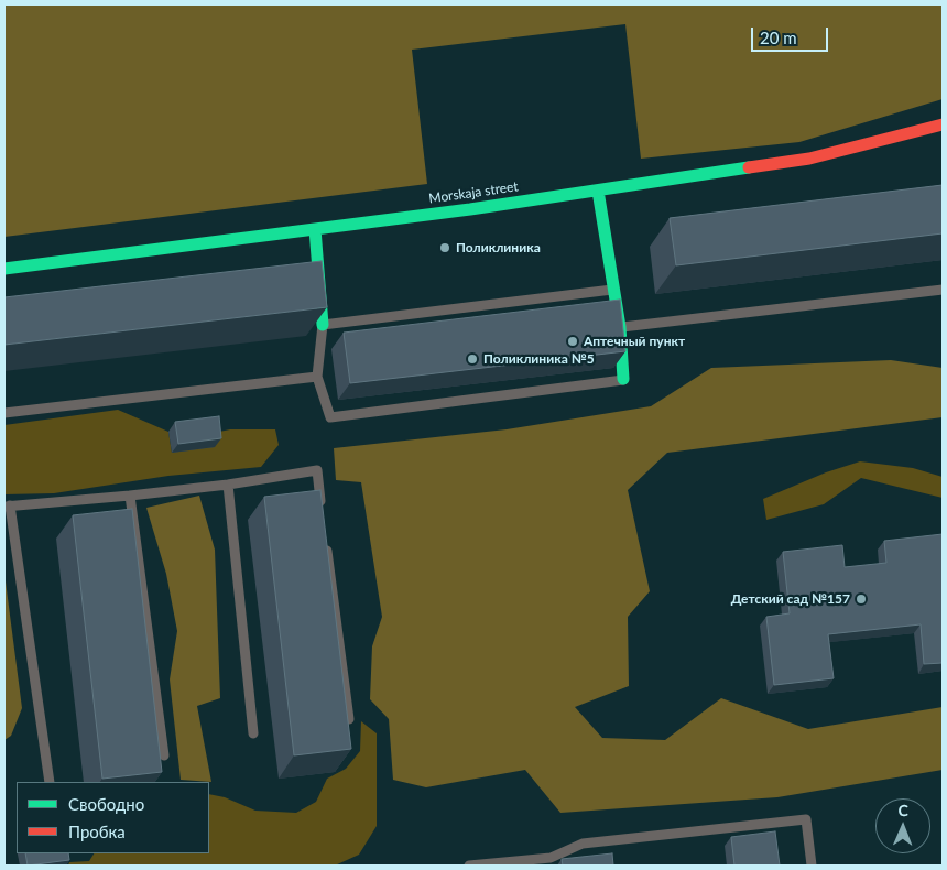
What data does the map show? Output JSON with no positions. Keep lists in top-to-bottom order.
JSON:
{
  "streets": {
    "street": ["Morskaja street"]
  },
  "places": [
    "Поликлиника",
    "Аптечный пункт",
    "Поликлиника №5",
    "Детский сад №157"
  ],
  "legend": ["Свободно", "Пробка"],
  "scale_bar": "20 m",
  "north": "top"
}
